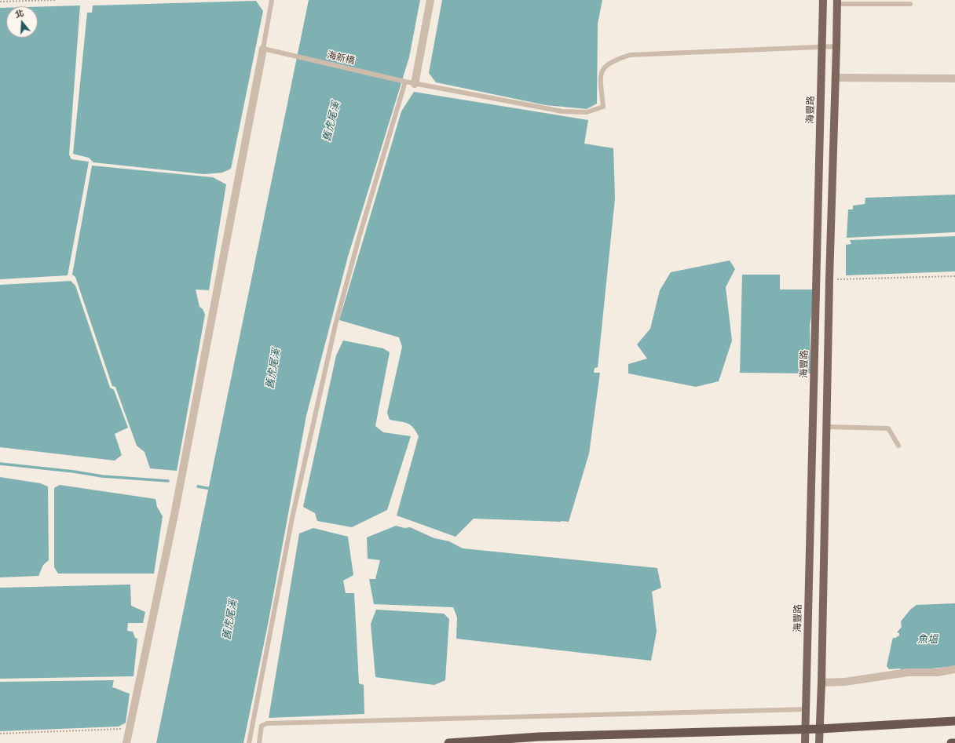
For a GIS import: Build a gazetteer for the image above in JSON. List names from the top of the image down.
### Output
{
  "streets": {
    "main road": ["海豐路"],
    "lane": ["海新橋"]
  },
  "crossings": [
    ["海新橋", "海豐路"]
  ],
  "water": ["舊虎尾溪", "魚塭"],
  "north": "top"
}
